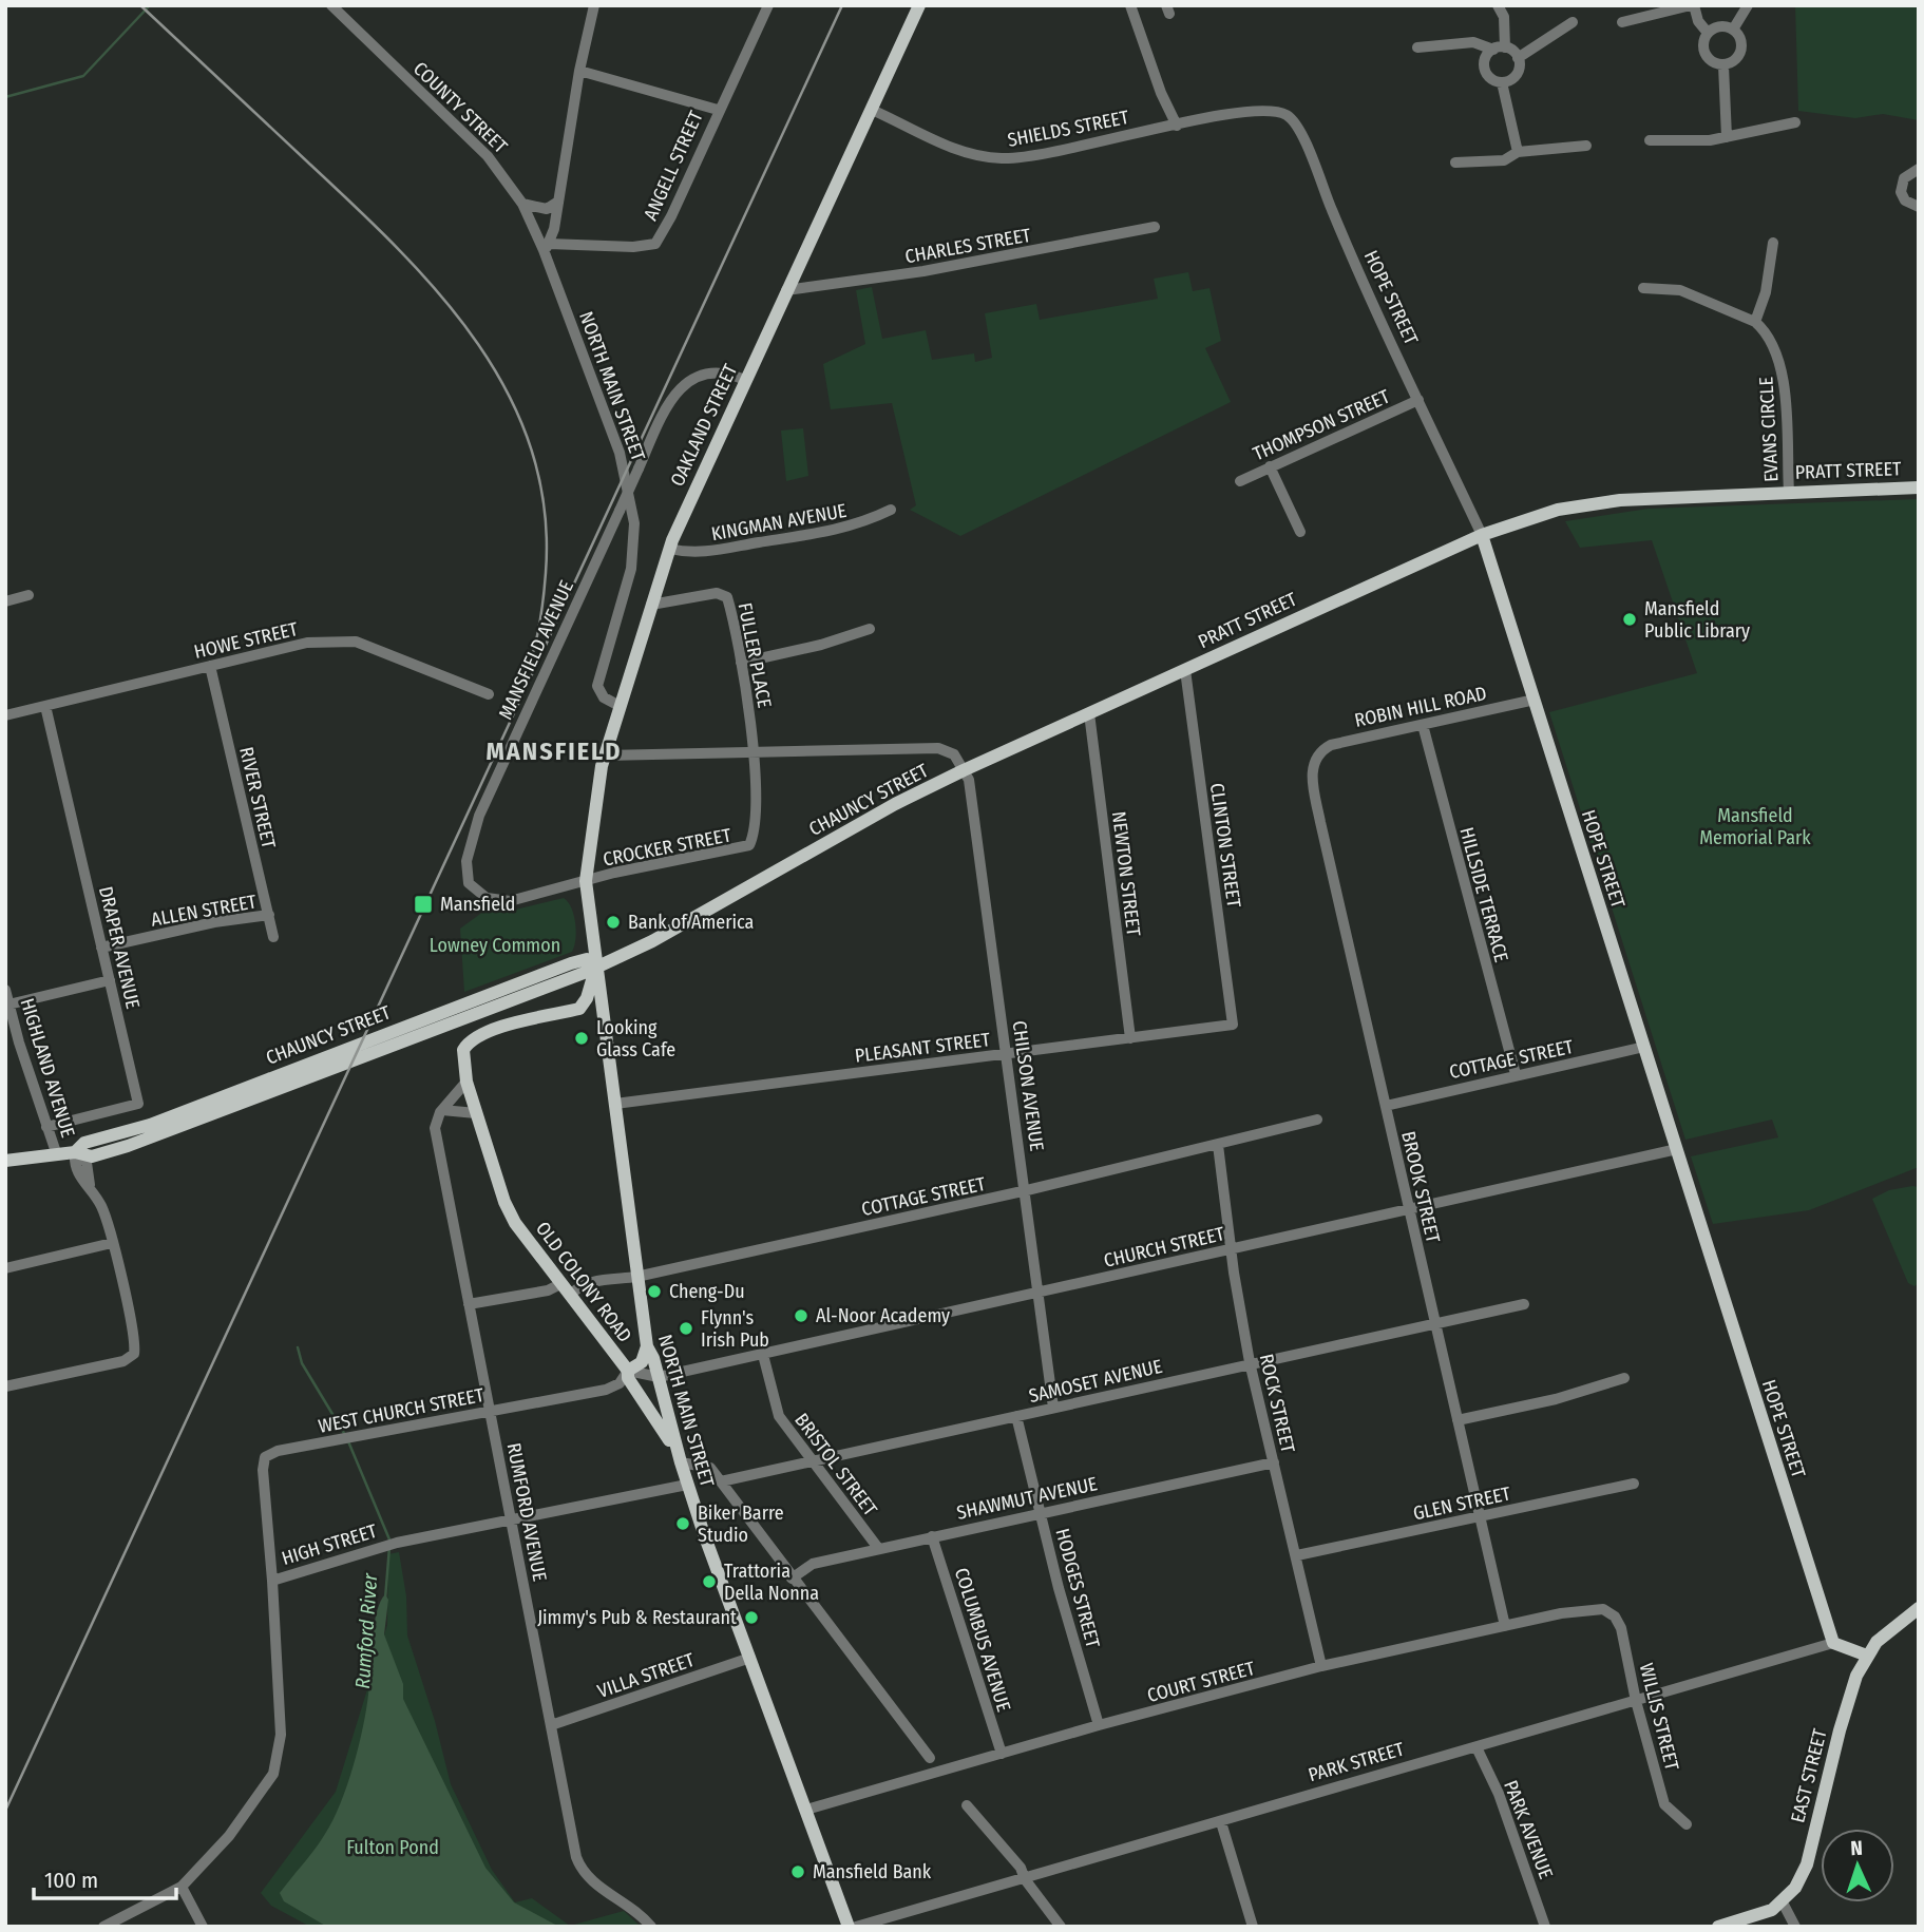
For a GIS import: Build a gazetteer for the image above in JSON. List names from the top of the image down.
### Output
{
  "streets": {
    "main road": [
      "HOPE STREET",
      "NORTH MAIN STREET",
      "OAKLAND STREET",
      "PRATT STREET",
      "CHAUNCY STREET",
      "OLD COLONY ROAD",
      "EAST STREET"
    ],
    "street": [
      "COUNTY STREET",
      "SHIELDS STREET",
      "ANGELL STREET",
      "CHARLES STREET",
      "THOMPSON STREET",
      "EVANS CIRCLE",
      "KINGMAN AVENUE",
      "HOWE STREET",
      "MANSFIELD AVENUE",
      "FULLER PLACE",
      "ROBIN HILL ROAD",
      "RIVER STREET",
      "CLINTON STREET",
      "CROCKER STREET",
      "NEWTON STREET",
      "HILLSIDE TERRACE",
      "ALLEN STREET",
      "DRAPER AVENUE",
      "PLEASANT STREET",
      "COTTAGE STREET",
      "HIGHLAND AVENUE",
      "CHILSON AVENUE",
      "BROOK STREET",
      "CHURCH STREET",
      "SAMOSET AVENUE",
      "ROCK STREET",
      "WEST CHURCH STREET",
      "BRISTOL STREET",
      "SHAWMUT AVENUE",
      "GLEN STREET",
      "RUMFORD AVENUE",
      "HIGH STREET",
      "HODGES STREET",
      "COLUMBUS AVENUE",
      "VILLA STREET",
      "COURT STREET",
      "WILLIS STREET",
      "PARK STREET",
      "PARK AVENUE"
    ]
  },
  "crossings": [
    ["COUNTY STREET", "ANGELL STREET"],
    ["COUNTY STREET", "NORTH MAIN STREET"],
    ["SHIELDS STREET", "HOPE STREET"],
    ["SHIELDS STREET", "OAKLAND STREET"],
    ["ANGELL STREET", "NORTH MAIN STREET"],
    ["CHARLES STREET", "OAKLAND STREET"],
    ["HOPE STREET", "THOMPSON STREET"],
    ["HOPE STREET", "PRATT STREET"],
    ["HOPE STREET", "ROBIN HILL ROAD"],
    ["HOPE STREET", "COTTAGE STREET"],
    ["HOPE STREET", "CHURCH STREET"],
    ["HOPE STREET", "PARK STREET"],
    ["NORTH MAIN STREET", "OAKLAND STREET"],
    ["NORTH MAIN STREET", "MANSFIELD AVENUE"],
    ["NORTH MAIN STREET", "CHAUNCY STREET"],
    ["NORTH MAIN STREET", "CROCKER STREET"],
    ["NORTH MAIN STREET", "PLEASANT STREET"],
    ["NORTH MAIN STREET", "COTTAGE STREET"],
    ["NORTH MAIN STREET", "CHURCH STREET"],
    ["NORTH MAIN STREET", "OLD COLONY ROAD"],
    ["NORTH MAIN STREET", "HIGH STREET"],
    ["NORTH MAIN STREET", "VILLA STREET"],
    ["NORTH MAIN STREET", "COURT STREET"],
    ["OAKLAND STREET", "KINGMAN AVENUE"],
    ["OAKLAND STREET", "MANSFIELD AVENUE"],
    ["OAKLAND STREET", "FULLER PLACE"],
    ["OAKLAND STREET", "CROCKER STREET"],
    ["EVANS CIRCLE", "PRATT STREET"],
    ["PRATT STREET", "CHAUNCY STREET"],
    ["PRATT STREET", "CLINTON STREET"],
    ["PRATT STREET", "NEWTON STREET"],
    ["PRATT STREET", "CHILSON AVENUE"],
    ["HOWE STREET", "RIVER STREET"],
    ["HOWE STREET", "DRAPER AVENUE"],
    ["MANSFIELD AVENUE", "CROCKER STREET"],
    ["FULLER PLACE", "CROCKER STREET"],
    ["ROBIN HILL ROAD", "HILLSIDE TERRACE"],
    ["ROBIN HILL ROAD", "BROOK STREET"],
    ["RIVER STREET", "ALLEN STREET"],
    ["CHAUNCY STREET", "HIGHLAND AVENUE"],
    ["CHAUNCY STREET", "CHILSON AVENUE"],
    ["CLINTON STREET", "PLEASANT STREET"],
    ["NEWTON STREET", "PLEASANT STREET"],
    ["HILLSIDE TERRACE", "COTTAGE STREET"],
    ["ALLEN STREET", "DRAPER AVENUE"],
    ["DRAPER AVENUE", "HIGHLAND AVENUE"],
    ["PLEASANT STREET", "CHILSON AVENUE"],
    ["COTTAGE STREET", "CHILSON AVENUE"],
    ["COTTAGE STREET", "BROOK STREET"],
    ["COTTAGE STREET", "OLD COLONY ROAD"],
    ["COTTAGE STREET", "ROCK STREET"],
    ["CHILSON AVENUE", "CHURCH STREET"],
    ["CHILSON AVENUE", "SAMOSET AVENUE"],
    ["BROOK STREET", "CHURCH STREET"],
    ["BROOK STREET", "SAMOSET AVENUE"],
    ["BROOK STREET", "GLEN STREET"],
    ["BROOK STREET", "COURT STREET"],
    ["CHURCH STREET", "ROCK STREET"],
    ["CHURCH STREET", "BRISTOL STREET"],
    ["OLD COLONY ROAD", "WEST CHURCH STREET"],
    ["SAMOSET AVENUE", "ROCK STREET"],
    ["SAMOSET AVENUE", "BRISTOL STREET"],
    ["SAMOSET AVENUE", "HODGES STREET"],
    ["ROCK STREET", "SHAWMUT AVENUE"],
    ["ROCK STREET", "GLEN STREET"],
    ["ROCK STREET", "COURT STREET"],
    ["WEST CHURCH STREET", "RUMFORD AVENUE"],
    ["WEST CHURCH STREET", "HIGH STREET"],
    ["BRISTOL STREET", "SHAWMUT AVENUE"],
    ["SHAWMUT AVENUE", "HODGES STREET"],
    ["SHAWMUT AVENUE", "COLUMBUS AVENUE"],
    ["RUMFORD AVENUE", "HIGH STREET"],
    ["RUMFORD AVENUE", "VILLA STREET"],
    ["HODGES STREET", "COURT STREET"],
    ["COLUMBUS AVENUE", "COURT STREET"],
    ["COURT STREET", "WILLIS STREET"],
    ["WILLIS STREET", "PARK STREET"],
    ["PARK STREET", "PARK AVENUE"]
  ],
  "districts": ["MANSFIELD"],
  "water": ["Rumford River"],
  "parks": ["Mansfield Memorial Park", "Lowney Common", "Fulton Pond"],
  "places": {
    "other": [
      "Mansfield Public Library",
      "Bank of America",
      "Looking Glass Cafe",
      "Cheng-Du",
      "Al-Noor Academy",
      "Flynn's Irish Pub",
      "Biker Barre Studio",
      "Trattoria Della Nonna",
      "Jimmy's Pub & Restaurant",
      "Mansfield Bank"
    ],
    "transit": ["Mansfield"]
  },
  "scale_bar": "100 m",
  "north": "top"
}
